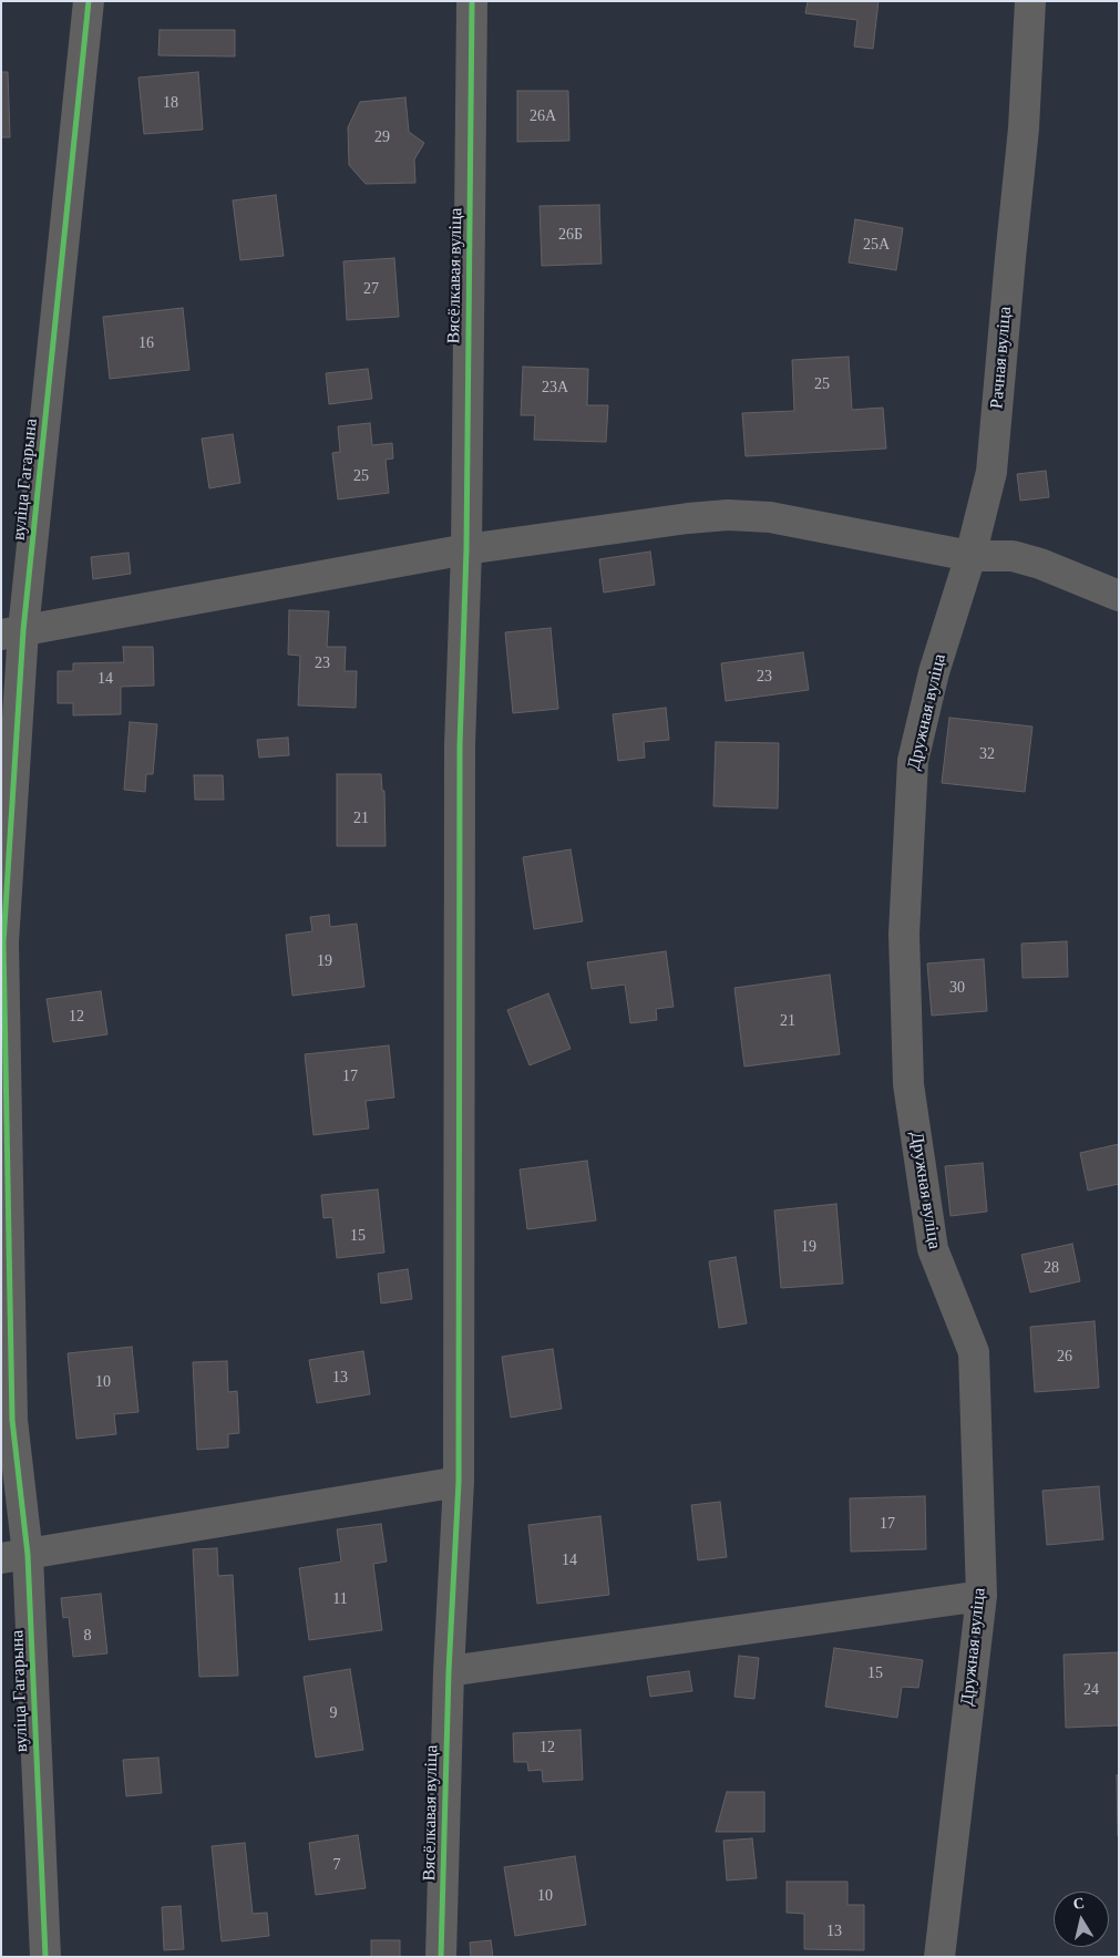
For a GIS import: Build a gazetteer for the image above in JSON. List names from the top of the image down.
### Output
{
  "streets": {
    "street": [
      "Вясёлкавая вуліца",
      "Рачная вуліца",
      "вуліца Гагарына",
      "Дружная вуліца"
    ]
  },
  "crossings": [
    ["Рачная вуліца", "Дружная вуліца"]
  ],
  "house_numbers": [
    "18",
    "26А",
    "29",
    "26Б",
    "25А",
    "27",
    "16",
    "25",
    "23А",
    "25",
    "23",
    "23",
    "14",
    "32",
    "21",
    "19",
    "30",
    "12",
    "21",
    "17",
    "15",
    "19",
    "28",
    "26",
    "13",
    "10",
    "17",
    "14",
    "11",
    "8",
    "15",
    "24",
    "9",
    "12",
    "7",
    "10",
    "13"
  ],
  "north": "top"
}
